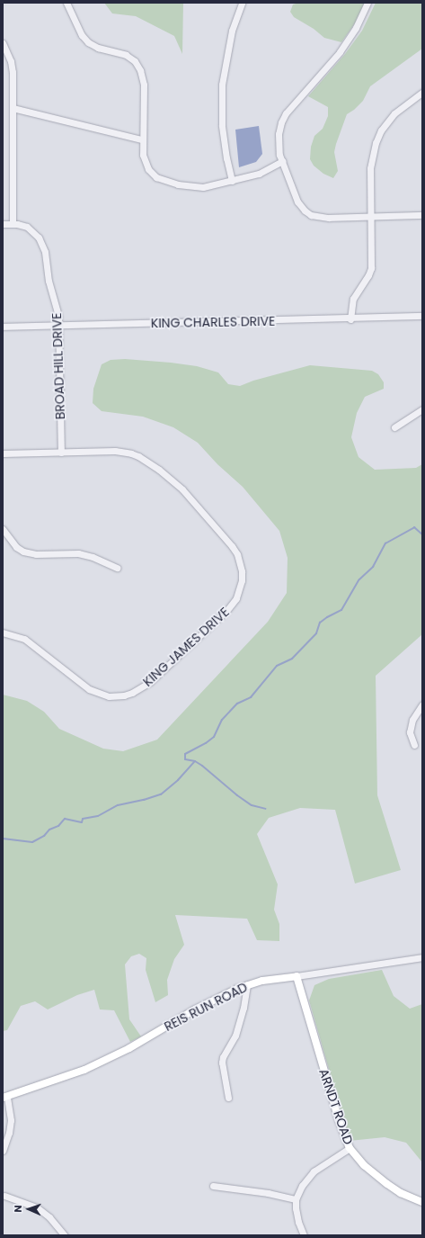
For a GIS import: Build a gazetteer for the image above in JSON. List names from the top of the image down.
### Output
{
  "streets": {
    "main road": ["REIS RUN ROAD", "ARNDT ROAD"],
    "street": ["KING CHARLES DRIVE", "BROAD HILL DRIVE", "KING JAMES DRIVE"]
  },
  "crossings": [
    ["KING CHARLES DRIVE", "BROAD HILL DRIVE"],
    ["BROAD HILL DRIVE", "KING JAMES DRIVE"],
    ["REIS RUN ROAD", "ARNDT ROAD"]
  ],
  "north": "left"
}
